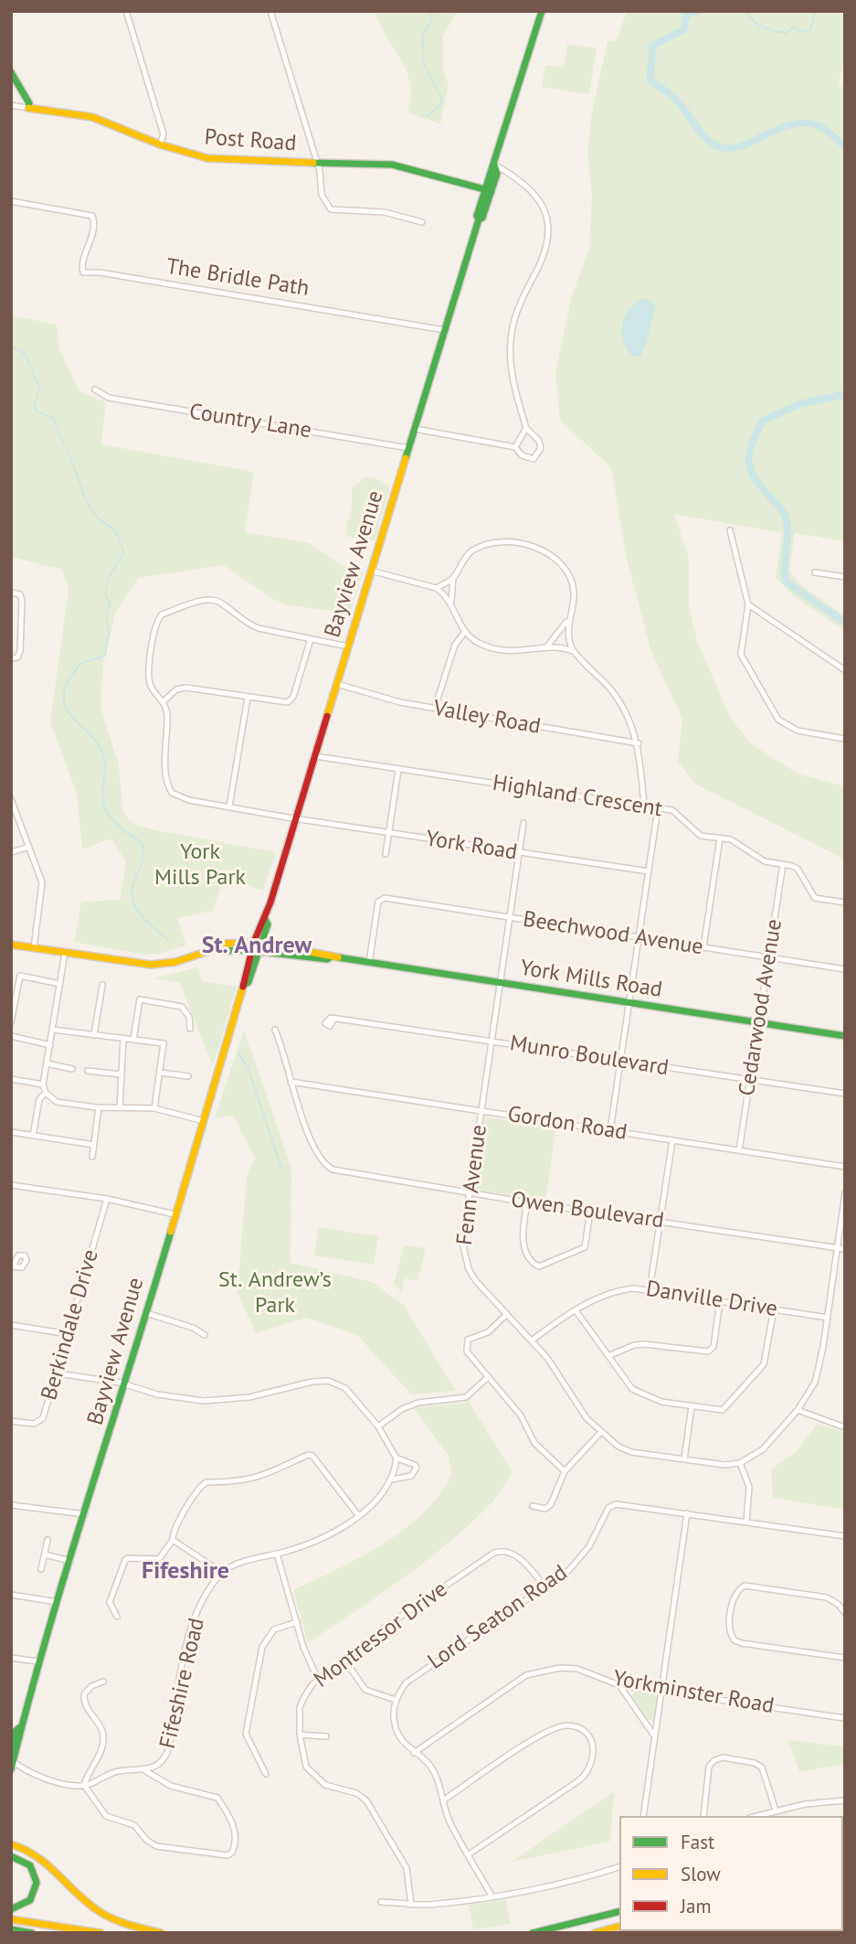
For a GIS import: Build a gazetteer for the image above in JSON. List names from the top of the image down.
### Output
{
  "streets": {
    "main road": ["Post Road", "Bayview Avenue", "York Mills Road"],
    "street": [
      "The Bridle Path",
      "Country Lane",
      "Valley Road",
      "Highland Crescent",
      "York Road",
      "Beechwood Avenue",
      "Cedarwood Avenue",
      "Munro Boulevard",
      "Gordon Road",
      "Fenn Avenue",
      "Owen Boulevard",
      "Danville Drive",
      "Berkindale Drive",
      "Lord Seaton Road",
      "Montressor Drive",
      "Fifeshire Road",
      "Yorkminster Road"
    ]
  },
  "crossings": [
    ["Post Road", "Bayview Avenue"],
    ["The Bridle Path", "Bayview Avenue"],
    ["Country Lane", "Bayview Avenue"],
    ["Bayview Avenue", "Valley Road"],
    ["Bayview Avenue", "Highland Crescent"],
    ["Bayview Avenue", "York Road"],
    ["Bayview Avenue", "York Mills Road"],
    ["Highland Crescent", "Cedarwood Avenue"],
    ["York Road", "Fenn Avenue"],
    ["Beechwood Avenue", "York Mills Road"],
    ["Beechwood Avenue", "Cedarwood Avenue"],
    ["Beechwood Avenue", "Fenn Avenue"],
    ["York Mills Road", "Cedarwood Avenue"],
    ["York Mills Road", "Fenn Avenue"],
    ["Cedarwood Avenue", "Munro Boulevard"],
    ["Cedarwood Avenue", "Gordon Road"],
    ["Munro Boulevard", "Fenn Avenue"],
    ["Gordon Road", "Fenn Avenue"],
    ["Gordon Road", "Owen Boulevard"],
    ["Fenn Avenue", "Owen Boulevard"],
    ["Fenn Avenue", "Danville Drive"],
    ["Lord Seaton Road", "Montressor Drive"]
  ],
  "districts": ["St. Andrew", "Fifeshire"],
  "parks": ["York Mills Park", "St. Andrew’s Park"],
  "legend": ["Fast", "Slow", "Jam"]
}
